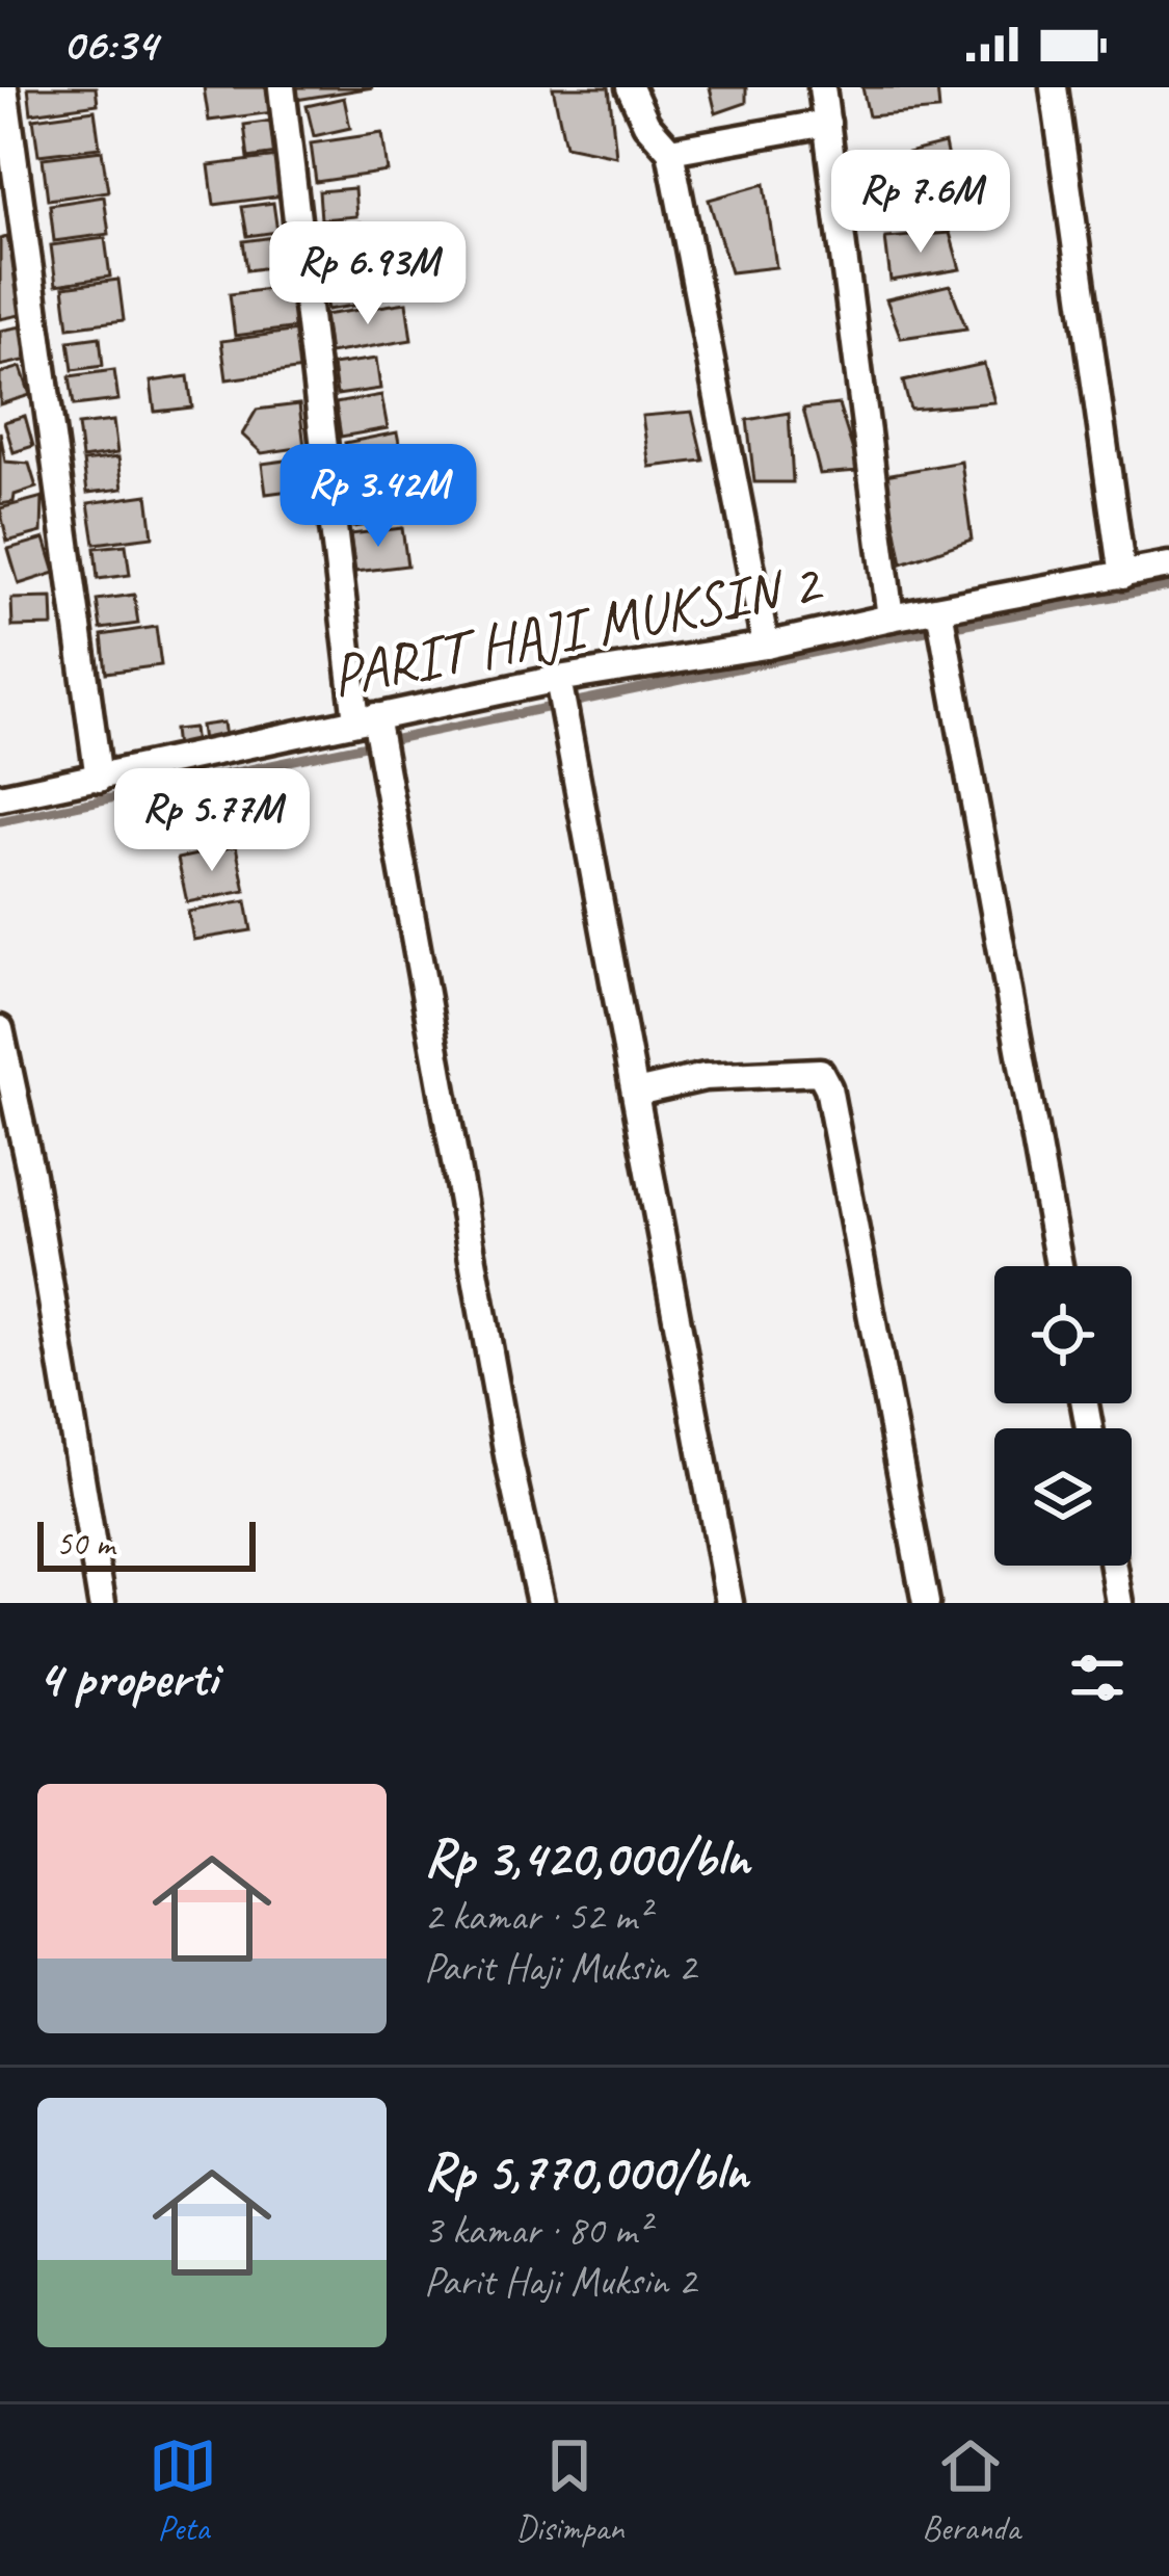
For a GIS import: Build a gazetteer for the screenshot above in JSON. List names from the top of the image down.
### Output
{
  "streets": {
    "street": ["PARIT HAJI MUKSIN 2"]
  },
  "scale_bar": "50 m",
  "page": {
    "status": "06:34",
    "price": [
      "Rp 7.6M",
      "Rp 6.93M",
      "Rp 3.42M",
      "Rp 5.77M"
    ],
    "scale": "50 m",
    "heading": "4 properti",
    "list": [
      {
        "name": "Rp 3,420,000/bln",
        "note": "2 kamar · 52 m² · Parit Haji Muksin 2"
      },
      {
        "name": "Rp 5,770,000/bln",
        "note": "3 kamar · 80 m² · Parit Haji Muksin 2"
      }
    ],
    "tabs": ["Peta", "Disimpan", "Beranda"]
  }
}
